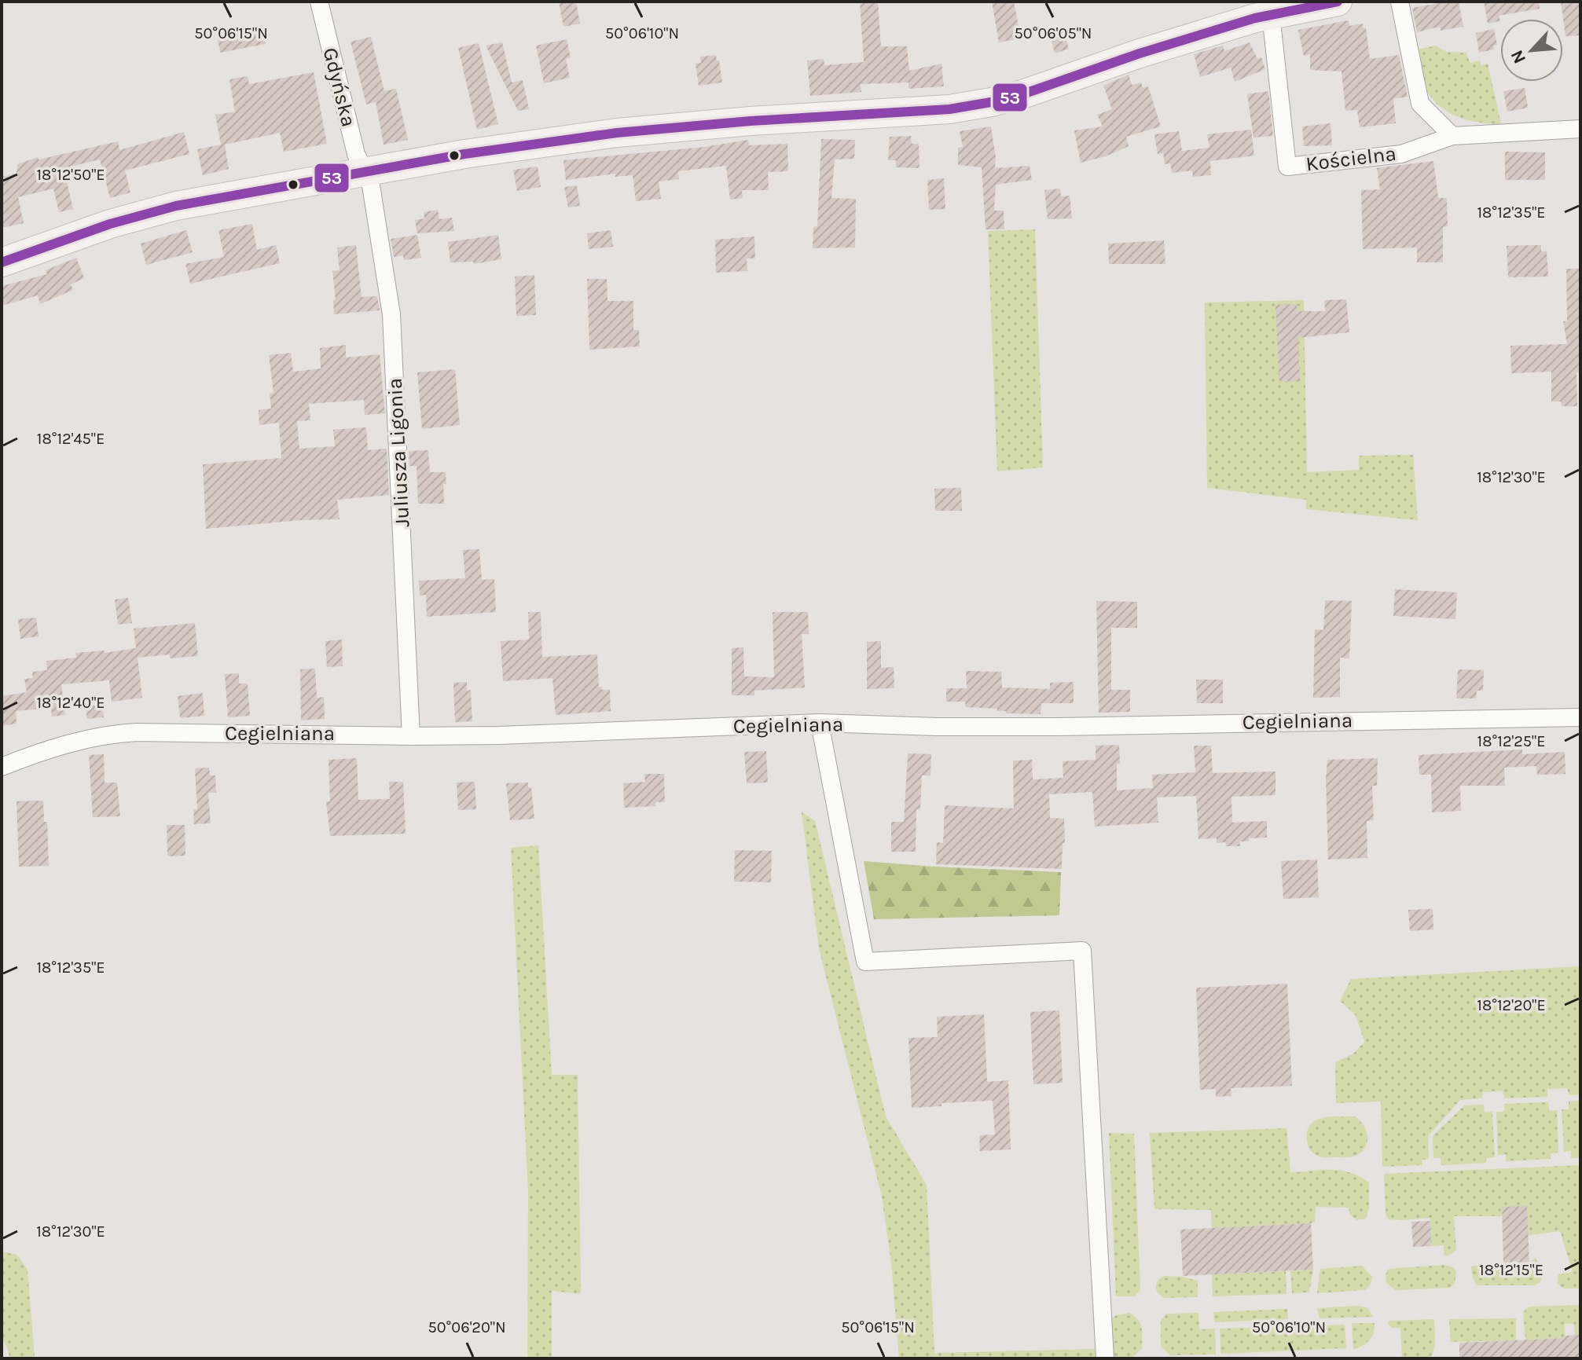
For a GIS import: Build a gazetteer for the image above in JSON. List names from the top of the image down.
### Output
{
  "streets": {
    "street": [
      "Gdyńska",
      "Kościelna",
      "Juliusza Ligonia",
      "Cegielniana"
    ]
  },
  "crossings": [
    ["Gdyńska", "Juliusza Ligonia"],
    ["Juliusza Ligonia", "Cegielniana"]
  ],
  "lines": ["transit line 53"],
  "north": "bottom left",
  "coordinates": [
    "50°06'15\"N",
    "50°06'10\"N",
    "50°06'05\"N",
    "18°12'50\"E",
    "18°12'35\"E",
    "18°12'45\"E",
    "18°12'30\"E",
    "18°12'40\"E",
    "18°12'25\"E",
    "18°12'20\"E",
    "18°12'15\"E",
    "50°06'20\"N"
  ]
}
